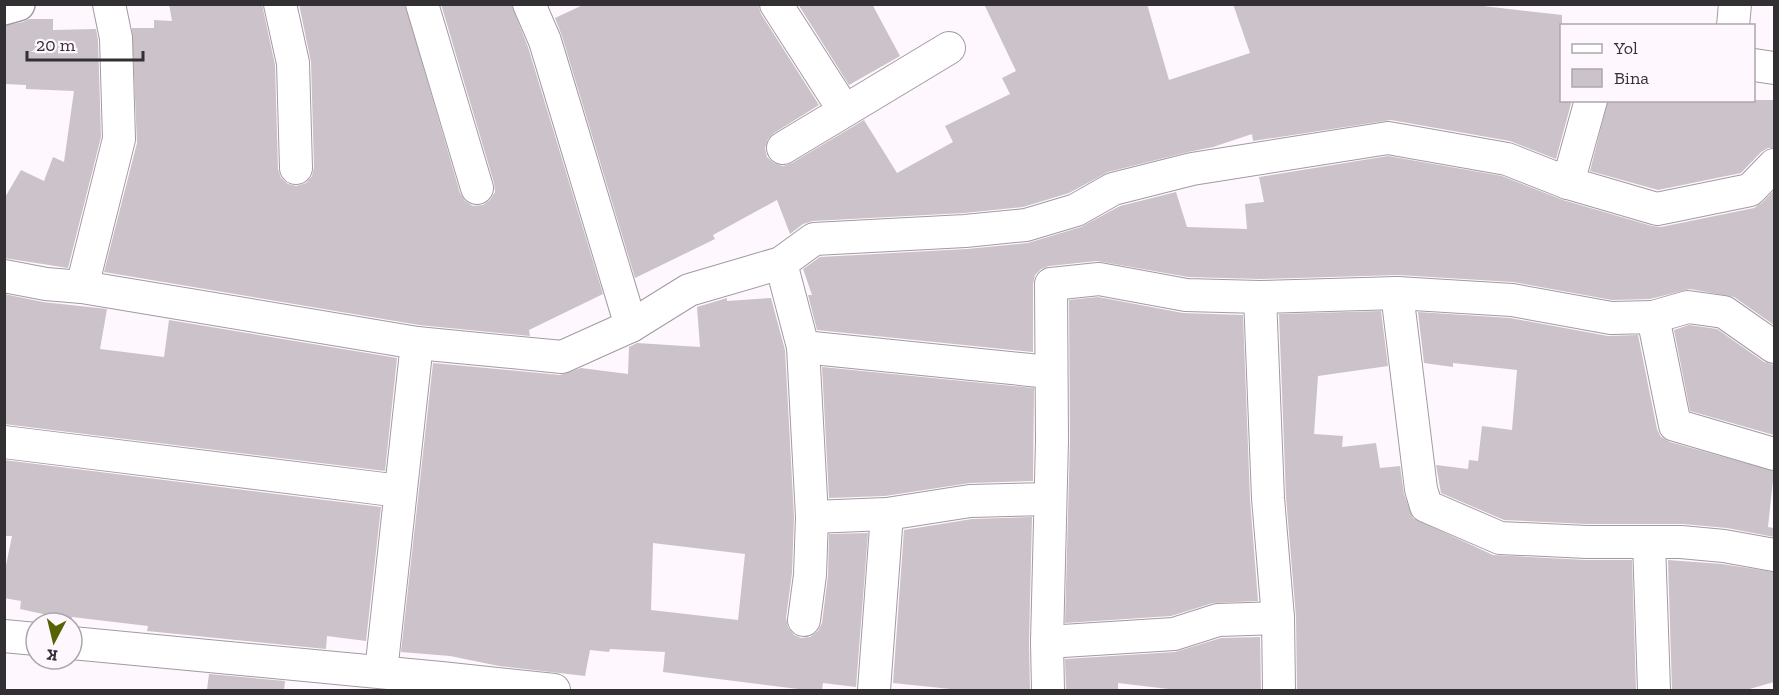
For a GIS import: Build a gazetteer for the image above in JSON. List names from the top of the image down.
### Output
{
  "legend": ["Yol", "Bina"],
  "scale_bar": "20 m",
  "north": "bottom"
}
